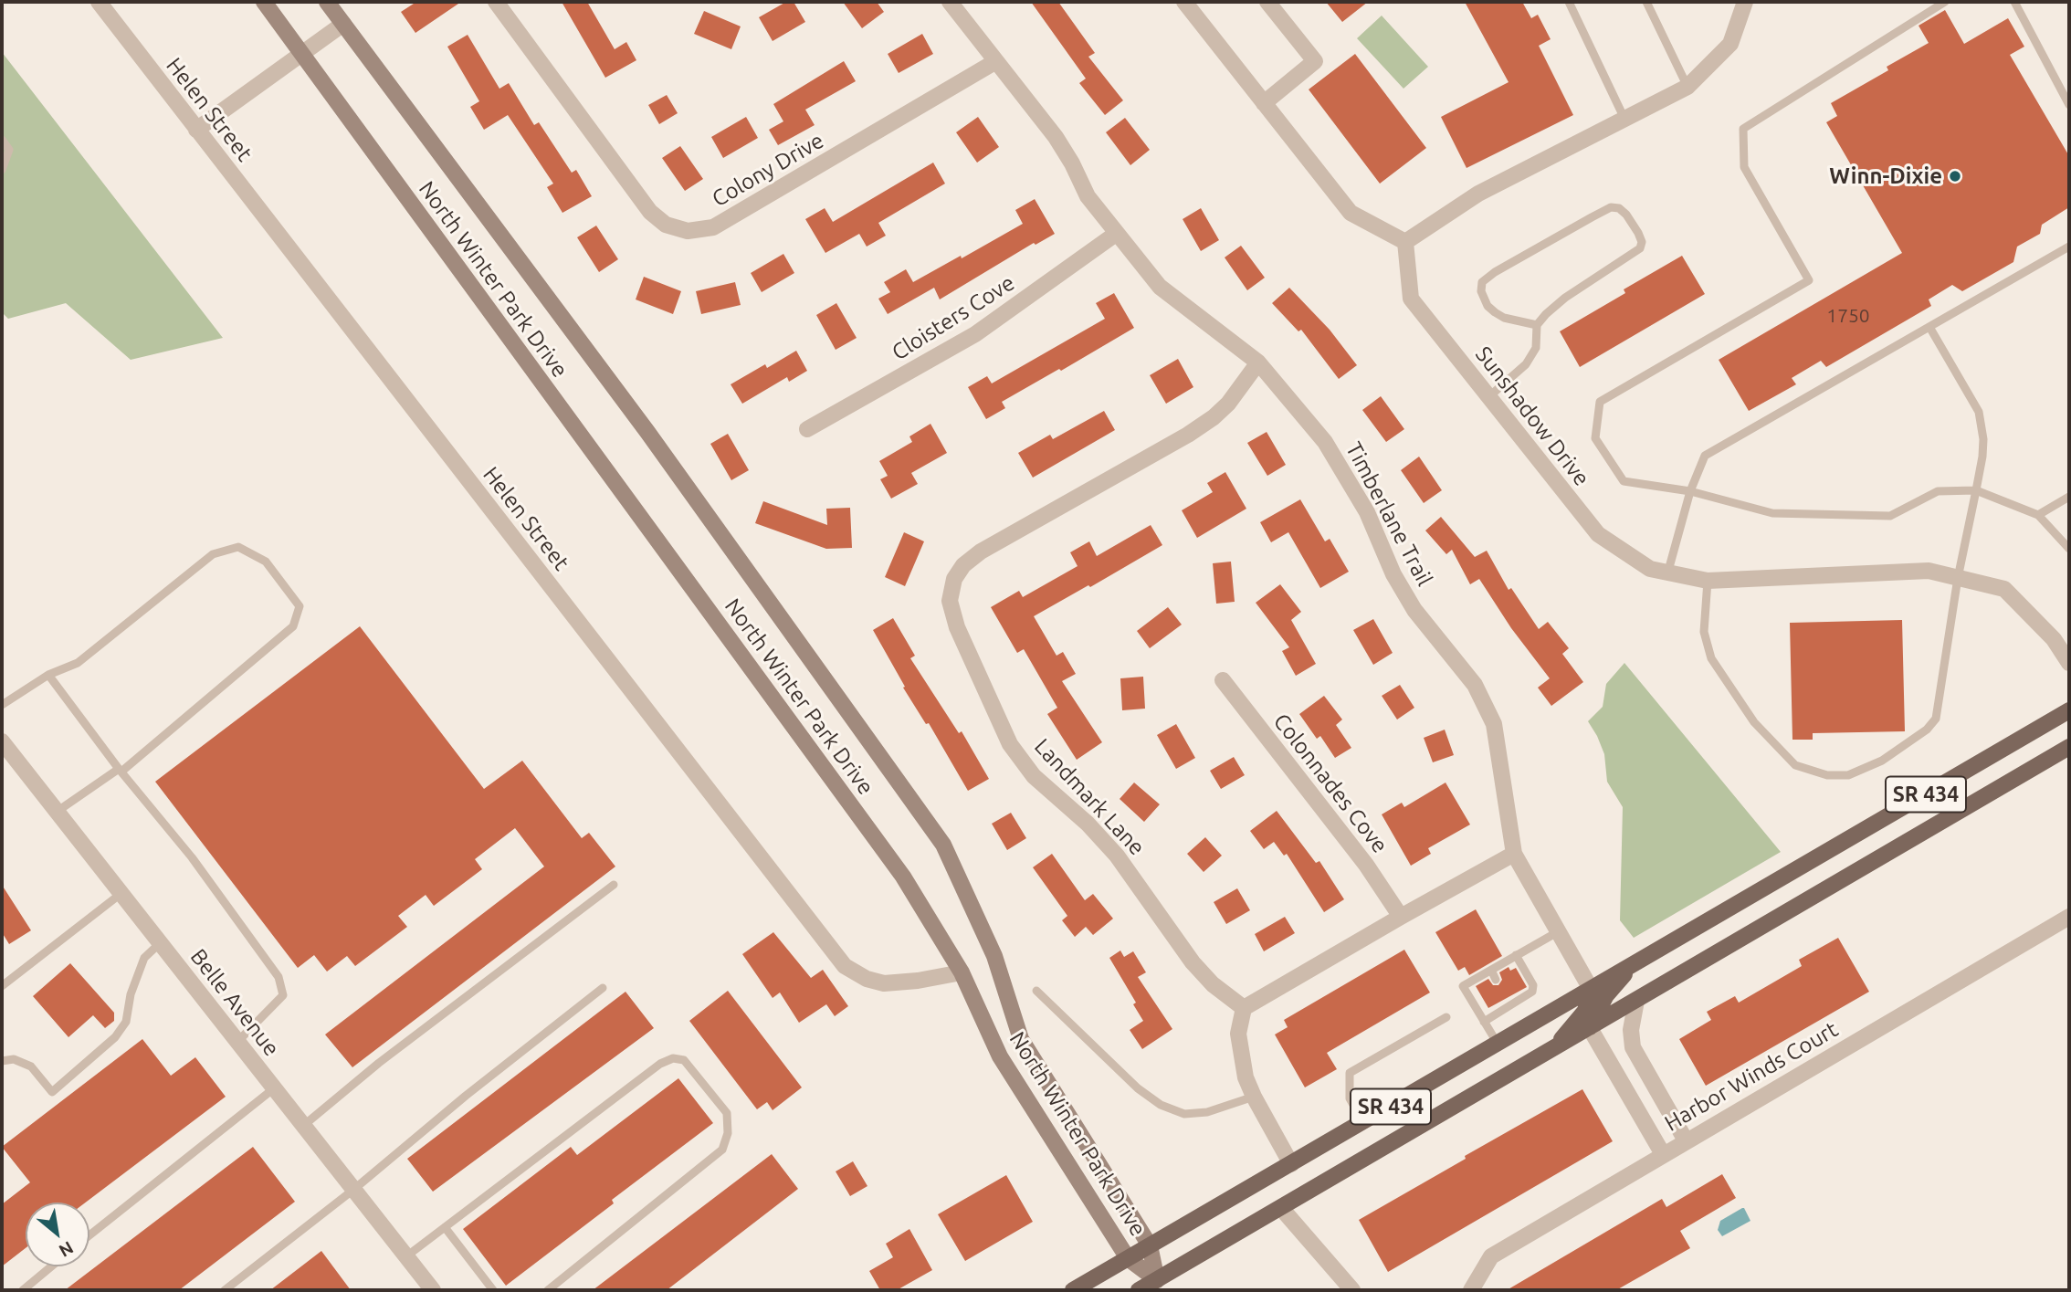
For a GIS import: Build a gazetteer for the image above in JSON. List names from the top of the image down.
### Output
{
  "streets": {
    "main road": ["SR 434"],
    "street": [
      "Helen Street",
      "Colony Drive",
      "North Winter Park Drive",
      "Cloisters Cove",
      "Sunshadow Drive",
      "Timberlane Trail",
      "Colonnades Cove",
      "Landmark Lane",
      "Belle Avenue",
      "Harbor Winds Court"
    ]
  },
  "crossings": [
    ["Helen Street", "North Winter Park Drive"],
    ["Colony Drive", "Timberlane Trail"],
    ["North Winter Park Drive", "SR 434"],
    ["Cloisters Cove", "Timberlane Trail"],
    ["Timberlane Trail", "SR 434"],
    ["Timberlane Trail", "Landmark Lane"]
  ],
  "places": ["Winn-Dixie"],
  "house_numbers": ["1750"],
  "north": "bottom right"
}
